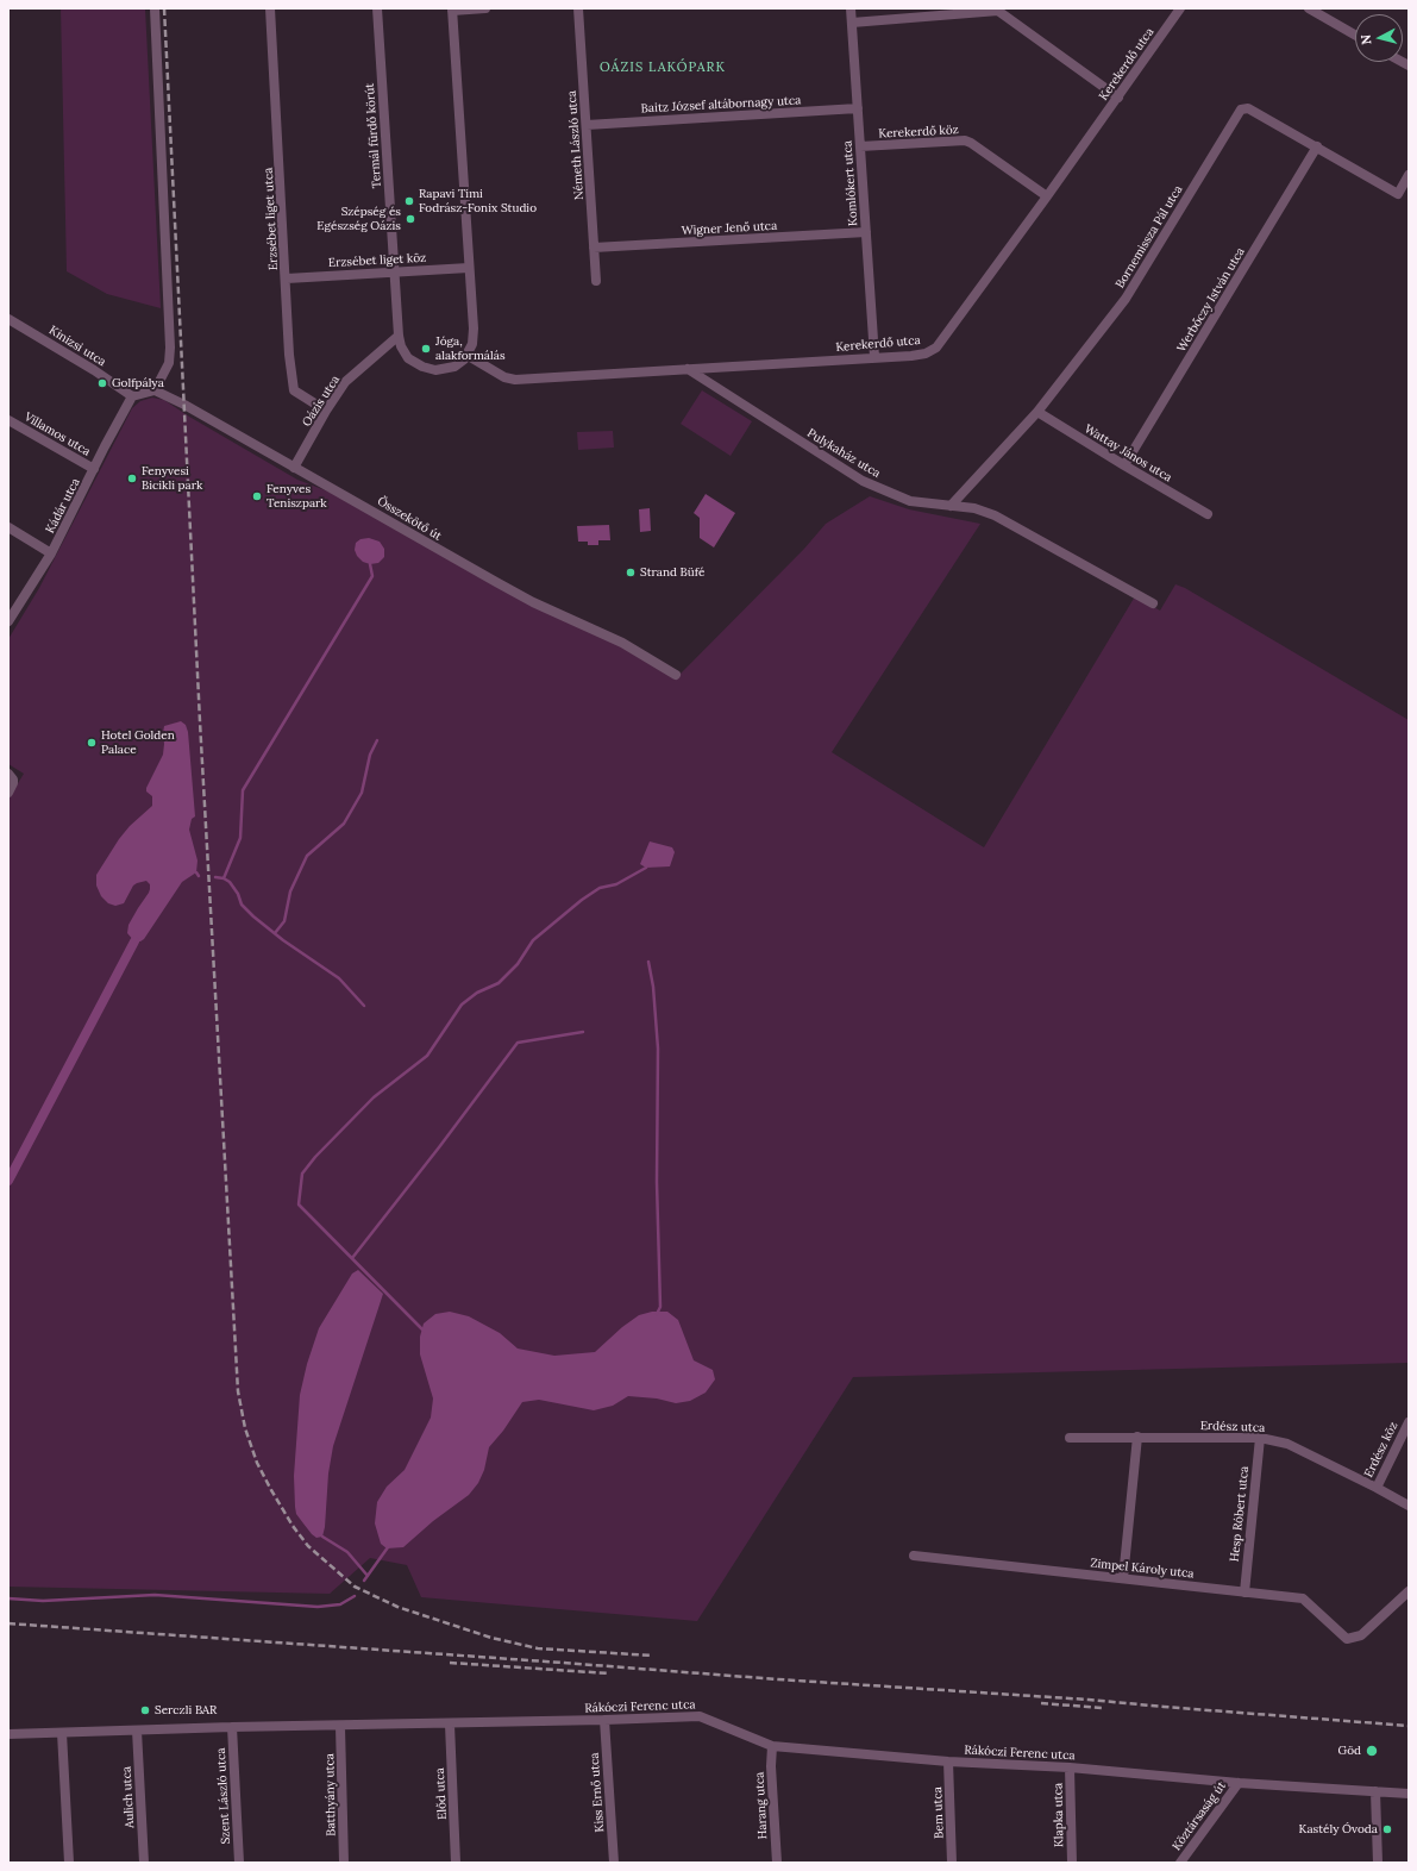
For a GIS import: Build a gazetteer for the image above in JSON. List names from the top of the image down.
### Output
{
  "streets": {
    "street": [
      "Kerekerdő utca",
      "Baitz József altábornagy utca",
      "Kerekerdő köz",
      "Termál fürdő körút",
      "Németh László utca",
      "Komlókert utca",
      "Erzsébet liget utca",
      "Wigner Jenő utca",
      "Bornemissza Pál utca",
      "Erzsébet liget köz",
      "Werbőczy István utca",
      "Kinizsi utca",
      "Oázis utca",
      "Villamos utca",
      "Pulykaház utca",
      "Wattay János utca",
      "Kádár utca",
      "Összekötő út",
      "Erdész utca",
      "Erdész köz",
      "Hesp Róbert utca",
      "Zimpel Károly utca",
      "Rákóczi Ferenc utca",
      "Kiss Ernő utca",
      "Előd utca",
      "Batthyány utca",
      "Szent László utca",
      "Aulich utca",
      "Harang utca",
      "Bem utca",
      "Klapka utca",
      "Köztársaság út"
    ]
  },
  "crossings": [
    ["Kerekerdő utca", "Kerekerdő köz"],
    ["Kerekerdő utca", "Termál fürdő körút"],
    ["Kerekerdő utca", "Komlókert utca"],
    ["Kerekerdő utca", "Pulykaház utca"],
    ["Baitz József altábornagy utca", "Németh László utca"],
    ["Baitz József altábornagy utca", "Komlókert utca"],
    ["Kerekerdő köz", "Komlókert utca"],
    ["Termál fürdő körút", "Erzsébet liget köz"],
    ["Termál fürdő körút", "Oázis utca"],
    ["Németh László utca", "Wigner Jenő utca"],
    ["Komlókert utca", "Wigner Jenő utca"],
    ["Erzsébet liget utca", "Erzsébet liget köz"],
    ["Erzsébet liget utca", "Oázis utca"],
    ["Bornemissza Pál utca", "Werbőczy István utca"],
    ["Bornemissza Pál utca", "Pulykaház utca"],
    ["Bornemissza Pál utca", "Wattay János utca"],
    ["Werbőczy István utca", "Wattay János utca"],
    ["Kinizsi utca", "Kádár utca"],
    ["Oázis utca", "Összekötő út"],
    ["Villamos utca", "Kádár utca"],
    ["Erdész utca", "Erdész köz"],
    ["Erdész utca", "Hesp Róbert utca"],
    ["Hesp Róbert utca", "Zimpel Károly utca"],
    ["Rákóczi Ferenc utca", "Kiss Ernő utca"],
    ["Rákóczi Ferenc utca", "Előd utca"],
    ["Rákóczi Ferenc utca", "Batthyány utca"],
    ["Rákóczi Ferenc utca", "Szent László utca"],
    ["Rákóczi Ferenc utca", "Aulich utca"],
    ["Rákóczi Ferenc utca", "Harang utca"],
    ["Rákóczi Ferenc utca", "Bem utca"],
    ["Rákóczi Ferenc utca", "Klapka utca"],
    ["Rákóczi Ferenc utca", "Köztársaság út"]
  ],
  "districts": ["OÁZIS LAKÓPARK"],
  "places": [
    "Rapavi Timi Fodrász-Fonix Studio",
    "Szépség és Egészség Oázis",
    "Jóga, alakformálás",
    "Golfpálya",
    "Fenyvesi Bicikli park",
    "Fenyves Teniszpark",
    "Strand Büfé",
    "Hotel Golden Palace",
    "Serczli BAR",
    "Göd",
    "Kastély Óvoda"
  ],
  "north": "left"
}
